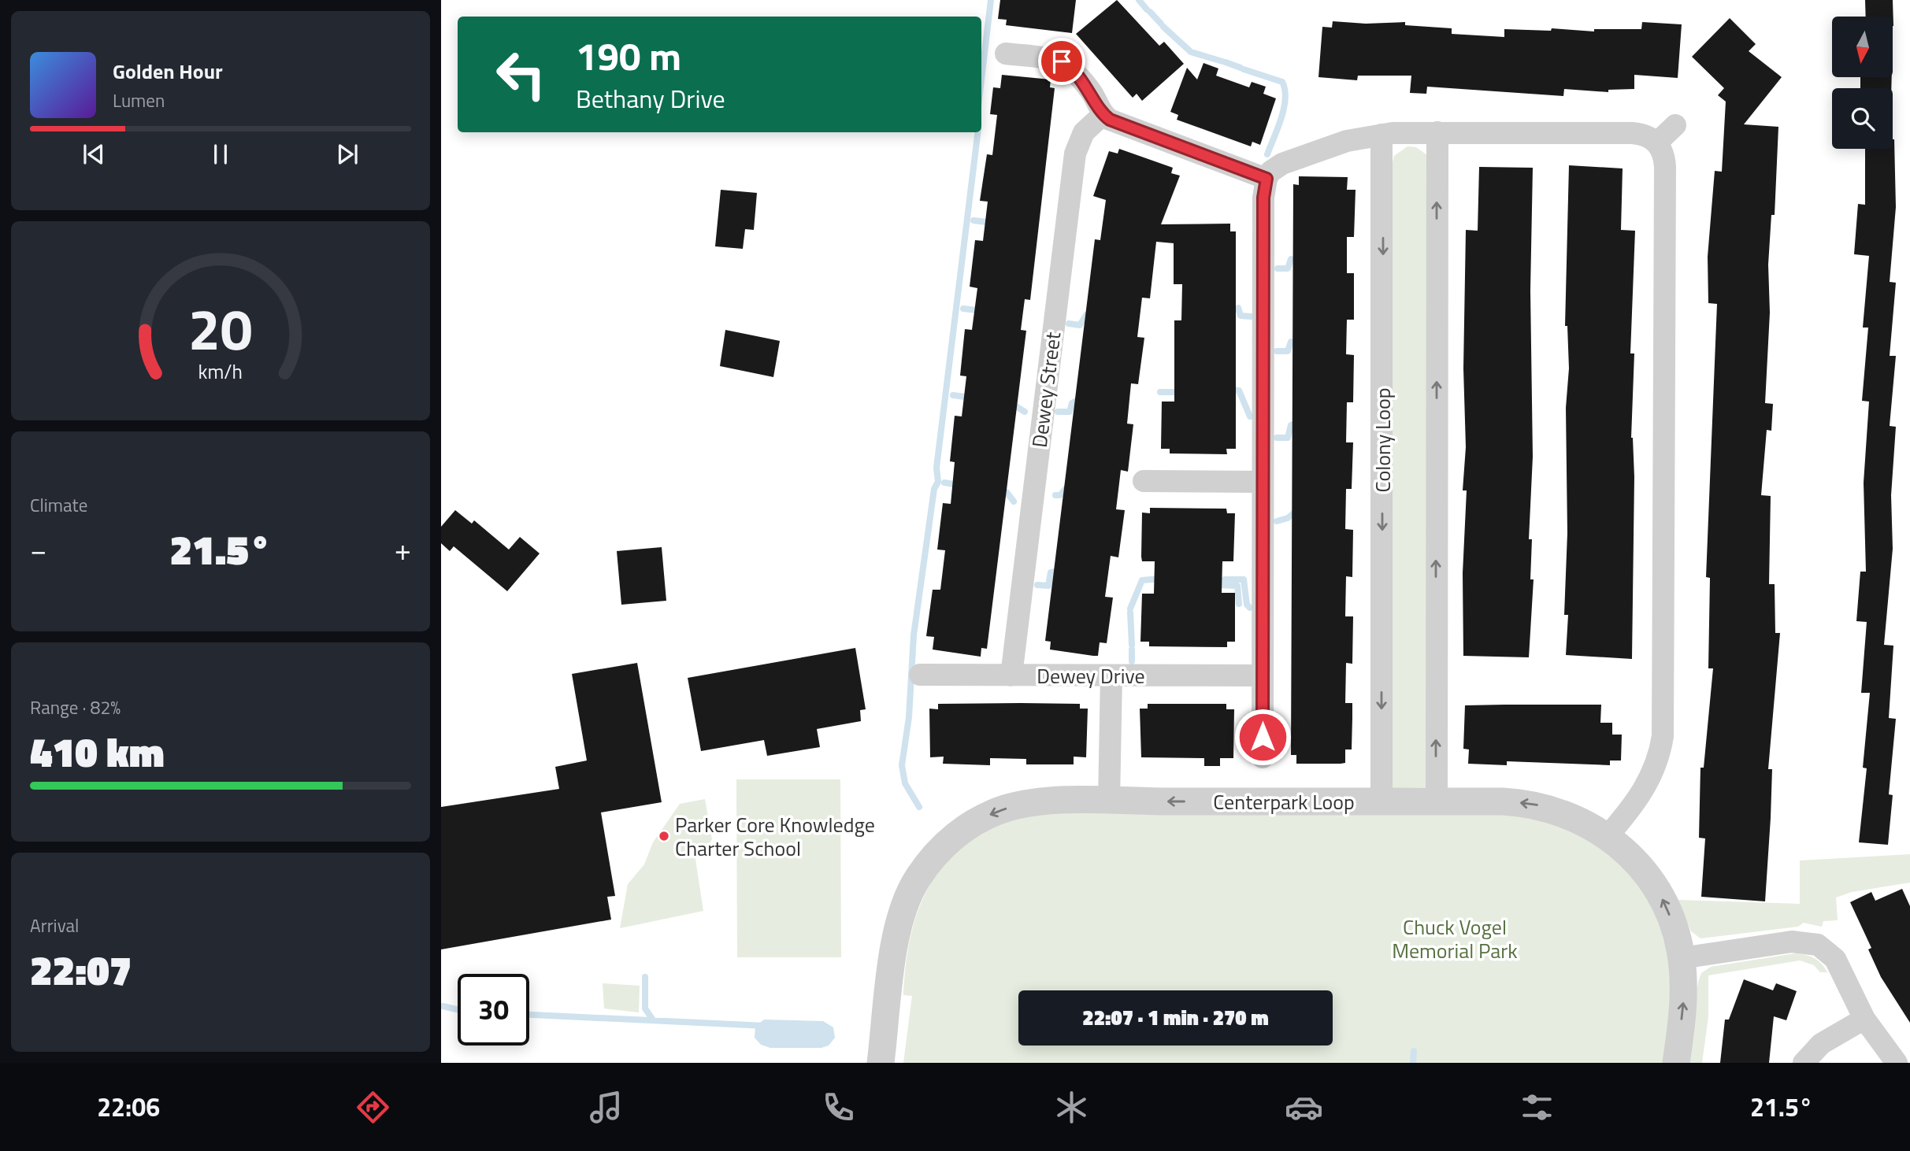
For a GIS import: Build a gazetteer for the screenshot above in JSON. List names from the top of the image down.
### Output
{
  "streets": {
    "street": [
      "Dewey Street",
      "Colony Loop",
      "Dewey Drive",
      "Centerpark Loop"
    ]
  },
  "crossings": [
    ["Dewey Street", "Dewey Drive"],
    ["Colony Loop", "Centerpark Loop"]
  ],
  "parks": ["Chuck Vogel Memorial Park"],
  "places": ["Parker Core Knowledge Charter School"],
  "north": "bottom",
  "page": {
    "turn": ["190 m", "Bethany Drive"],
    "song": ["Golden Hour", "Lumen"],
    "tile": [
      "Climate",
      ["Range · 82%", "410 km"],
      ["Arrival", "22:07"]
    ],
    "heat": ["−", "21.5°", "+"],
    "limit": "30",
    "trip": "22:07 · 1 min · 270 m",
    "tabs": ["22:06", "21.5°"],
    "gauge": ["20", "km/h"]
  }
}
